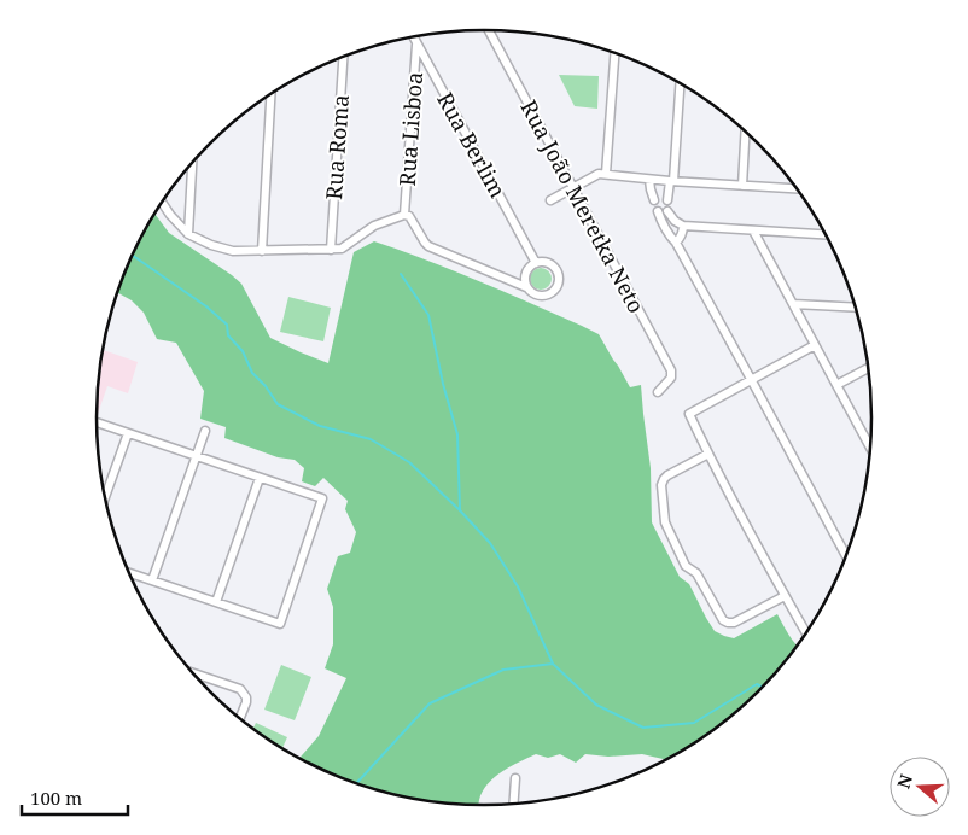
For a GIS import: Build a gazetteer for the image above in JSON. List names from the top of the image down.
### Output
{
  "streets": {
    "street": [
      "Rua Lisboa",
      "Rua Berlim",
      "Rua Roma",
      "Rua João Meretka Neto"
    ]
  },
  "crossings": [
    ["Rua Lisboa", "Rua Berlim"]
  ],
  "scale_bar": "100 m",
  "north": "left"
}
